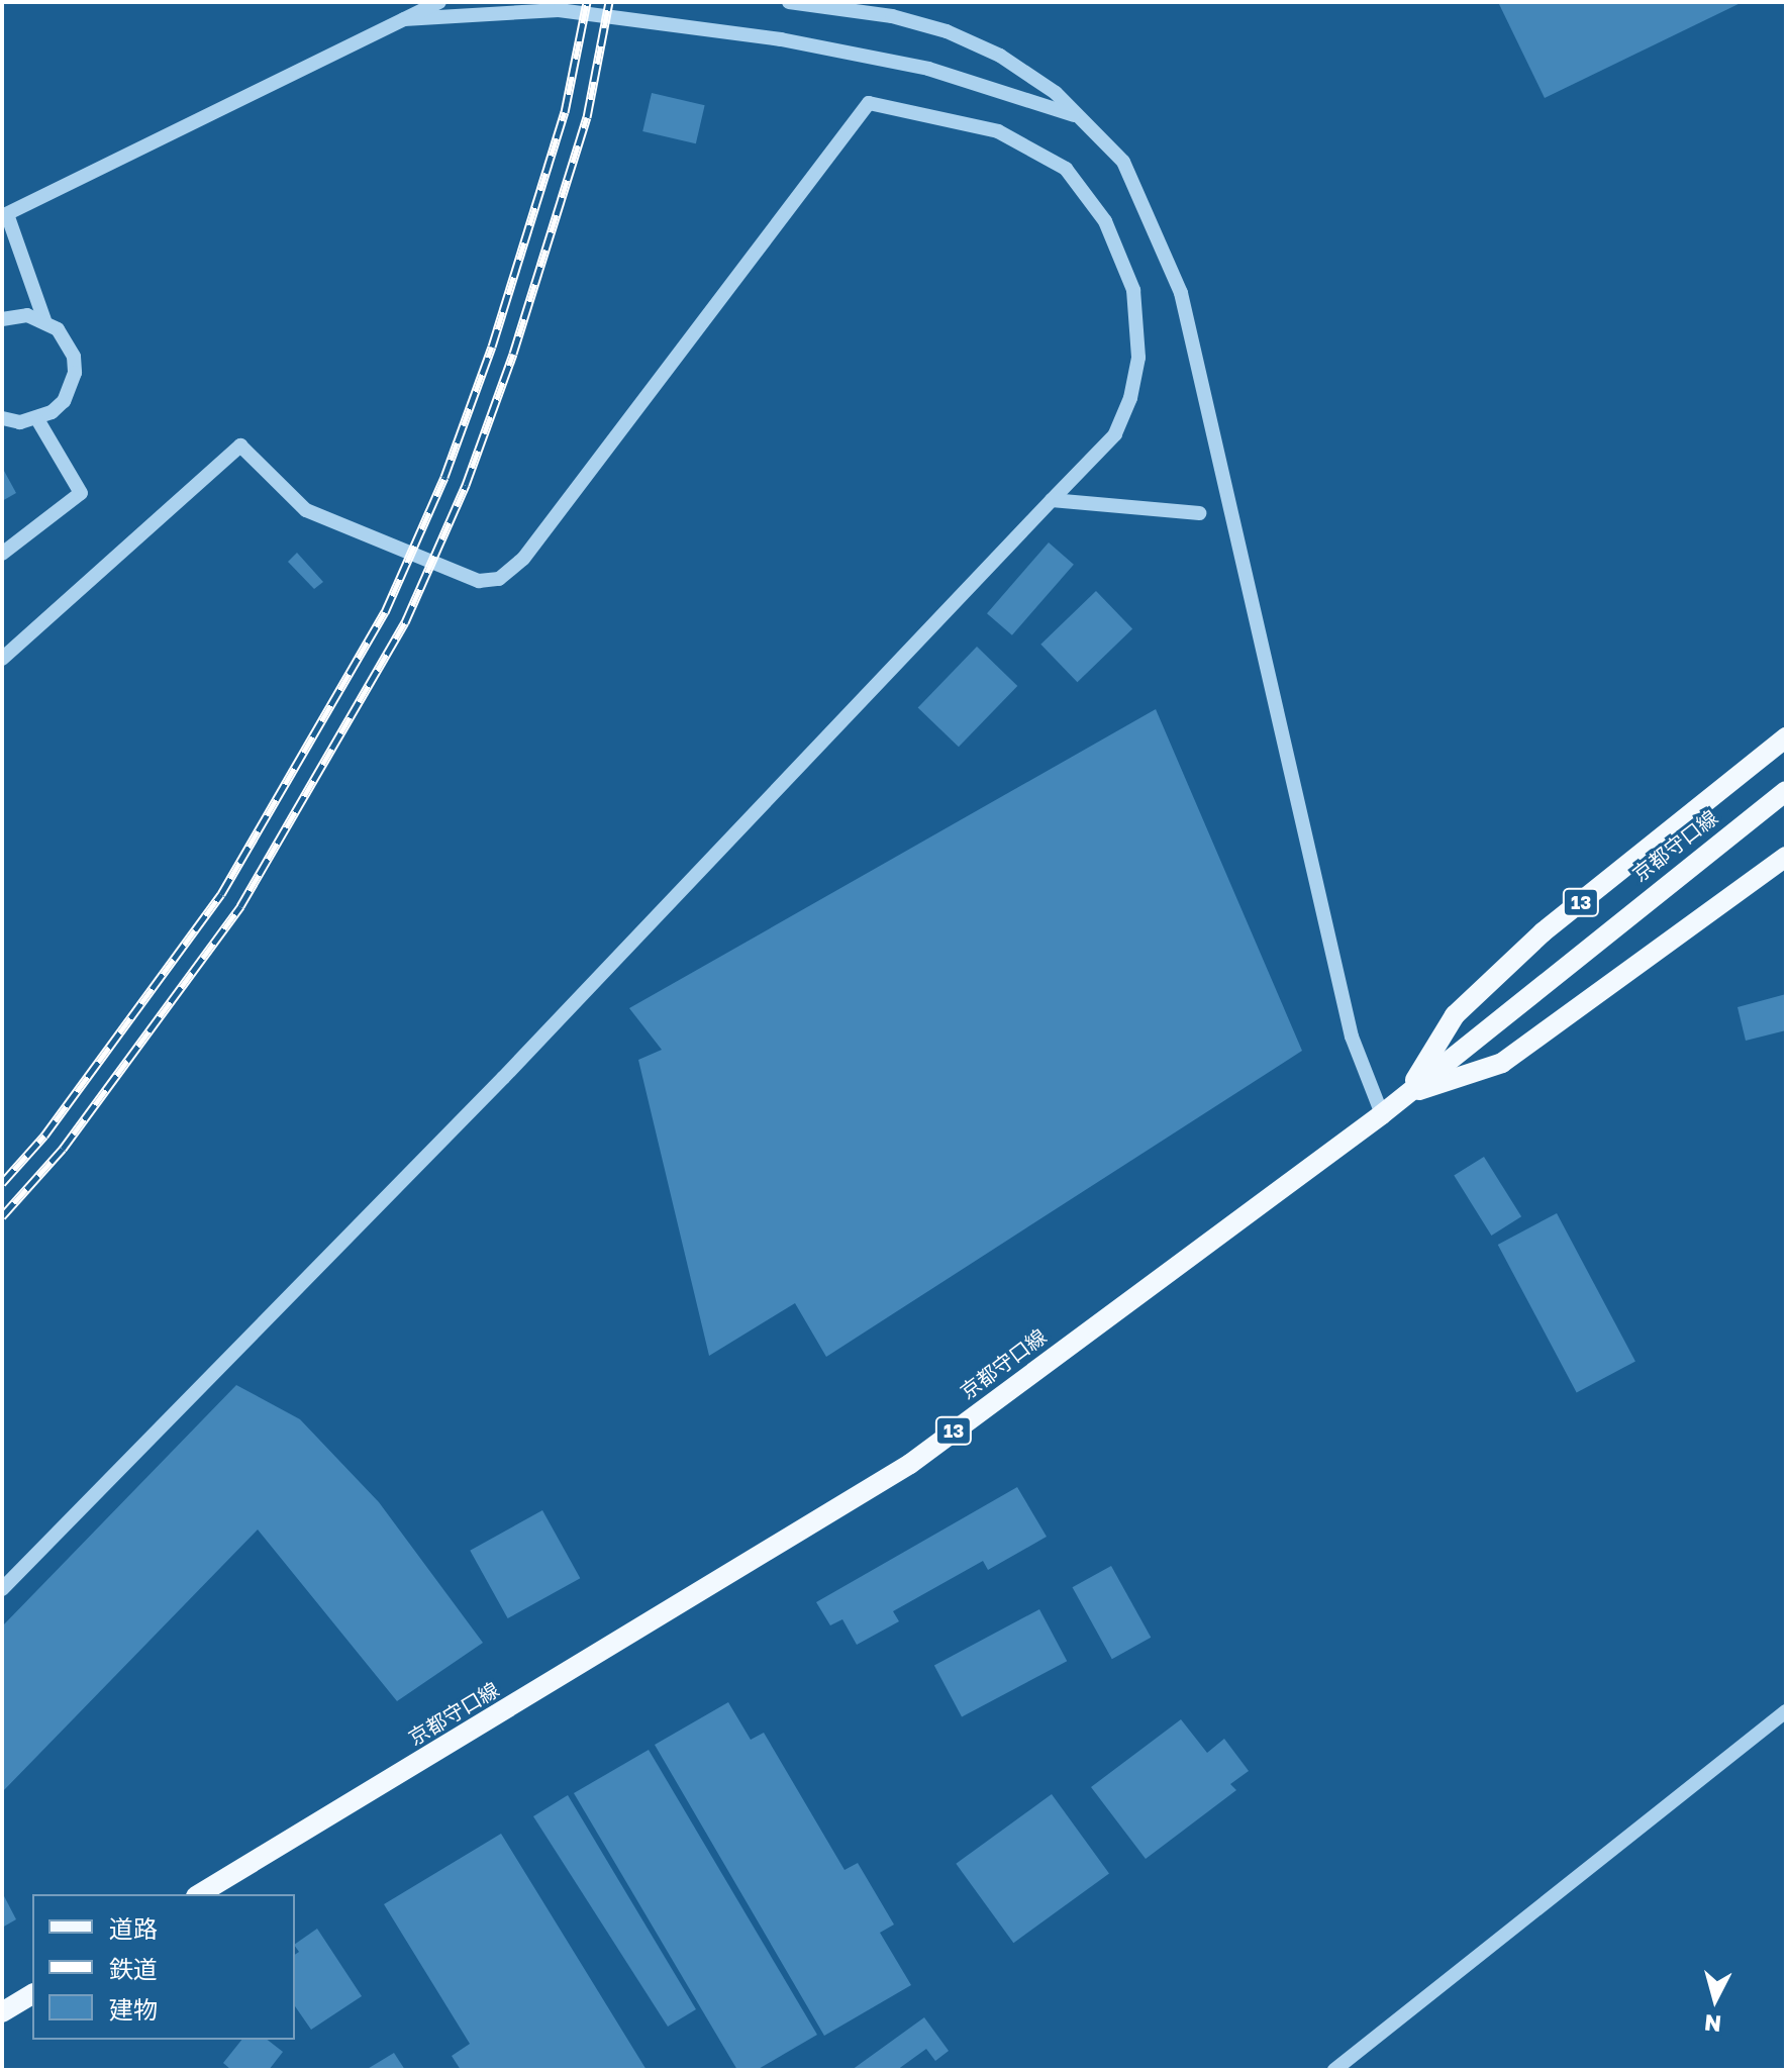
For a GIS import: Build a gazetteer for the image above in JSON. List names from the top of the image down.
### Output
{
  "streets": {
    "main road": ["京都守口線", "13"]
  },
  "crossings": [
    ["京都守口線", "13"]
  ],
  "legend": ["道路", "鉄道", "建物"],
  "north": "bottom"
}
